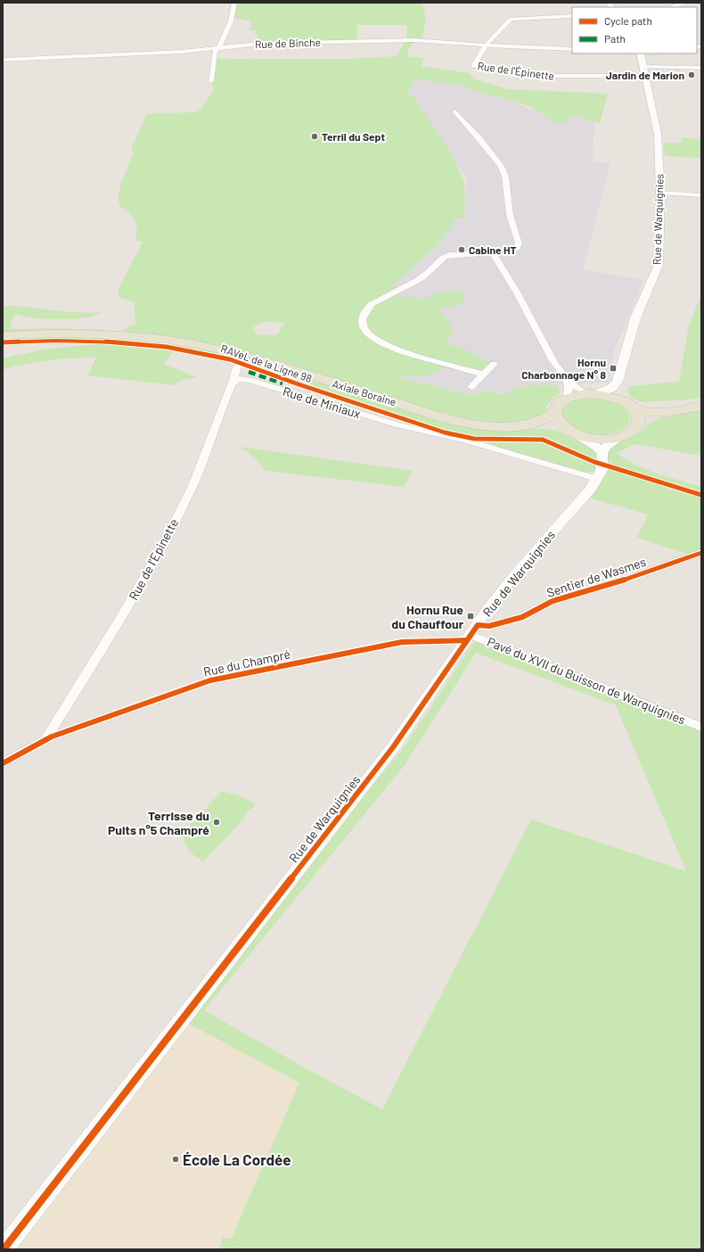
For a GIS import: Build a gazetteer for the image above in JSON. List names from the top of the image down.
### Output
{
  "streets": {
    "main road": ["Axiale Boraine"],
    "street": [
      "Rue de Binche",
      "Rue de l'Épinette",
      "Rue de Warquignies",
      "Rue de Miniaux",
      "Rue de l'Epinette",
      "Sentier de Wasmes",
      "Rue du Champré",
      "Pavé du XVII du Buisson de Warquignies"
    ],
    "cycle path": ["RAVeL de la Ligne 98"]
  },
  "crossings": [
    ["Rue de Binche", "Rue de l'Épinette"],
    ["Rue de l'Épinette", "Rue de Warquignies"],
    ["Rue de Warquignies", "Rue de Miniaux"],
    ["Rue de Warquignies", "Sentier de Wasmes"],
    ["Rue de Warquignies", "Rue du Champré"],
    ["Rue de Warquignies", "Pavé du XVII du Buisson de Warquignies"],
    ["Rue de Miniaux", "Rue de l'Epinette"],
    ["Rue de l'Epinette", "Rue du Champré"],
    ["Sentier de Wasmes", "Rue du Champré"],
    ["Sentier de Wasmes", "Pavé du XVII du Buisson de Warquignies"],
    ["Rue du Champré", "Pavé du XVII du Buisson de Warquignies"]
  ],
  "places": {
    "other": [
      "Jardin de Marion",
      "Terril du Sept",
      "Cabine HT",
      "Terrisse du Puits n°5 Champré",
      "École La Cordée"
    ],
    "transit": ["Hornu Charbonnage N° 8", "Hornu Rue du Chauffour"]
  },
  "legend": ["Cycle path", "Path"]
}
